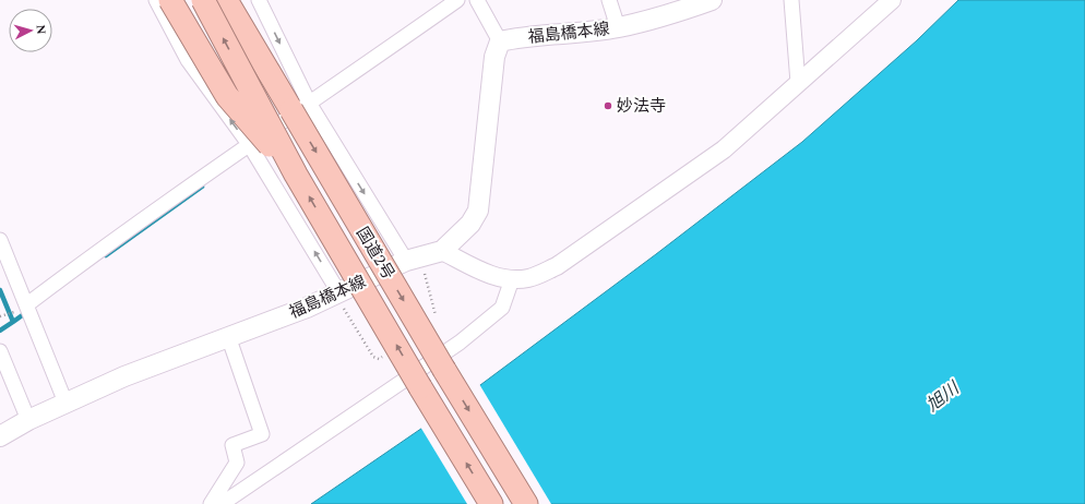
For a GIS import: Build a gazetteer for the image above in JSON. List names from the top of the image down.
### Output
{
  "streets": {
    "highway": ["国道2号"],
    "main road": ["福島橋本線"]
  },
  "water": ["旭川"],
  "places": ["妙法寺"],
  "north": "right"
}
